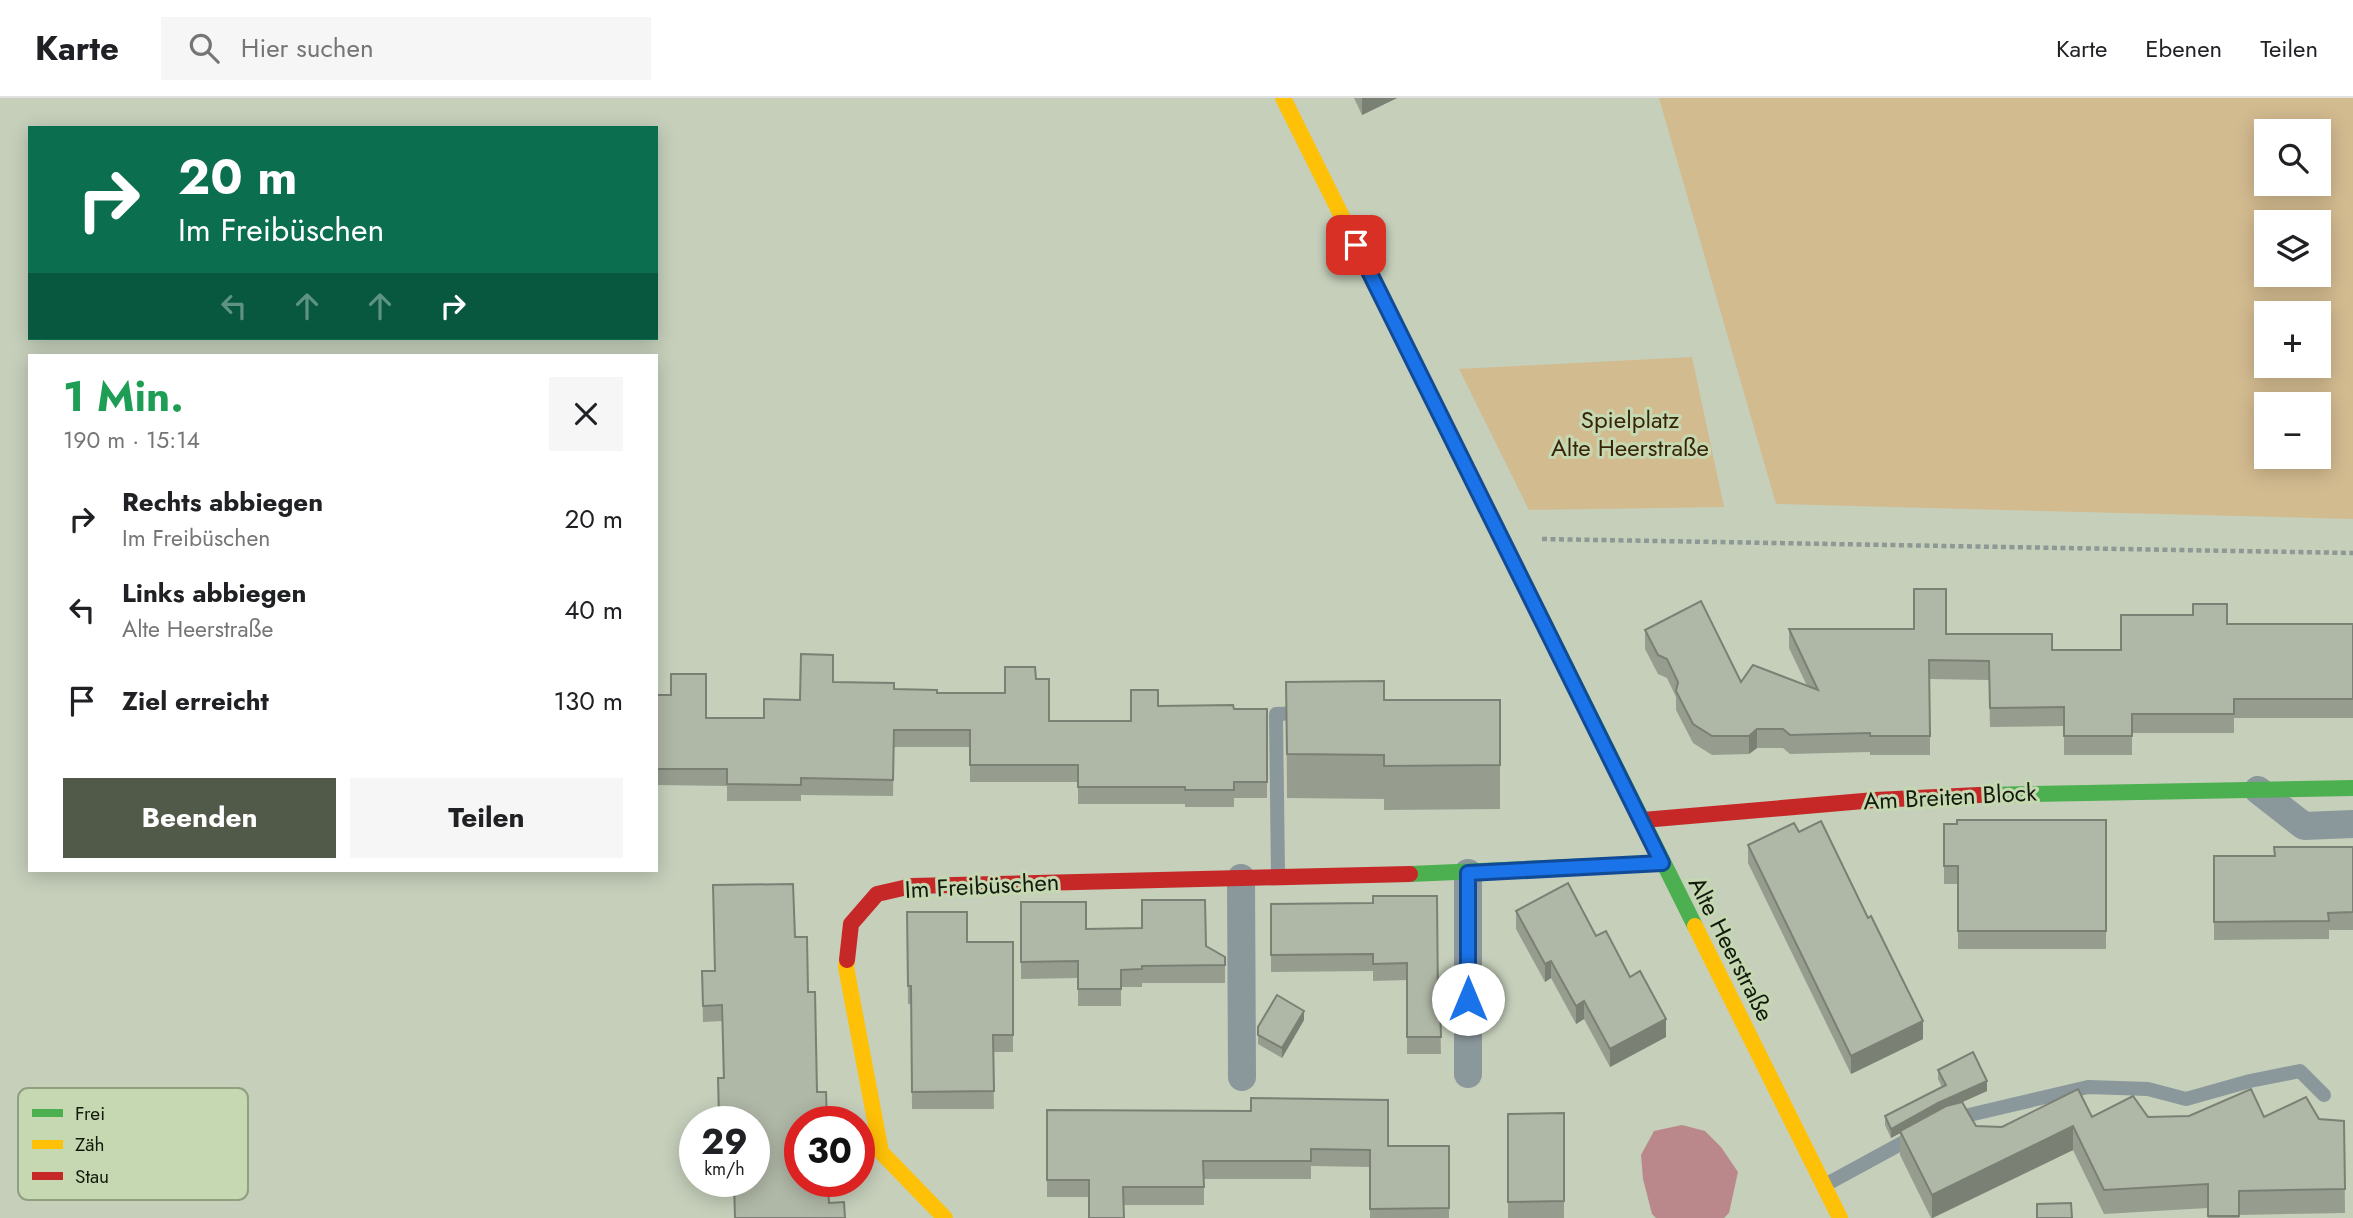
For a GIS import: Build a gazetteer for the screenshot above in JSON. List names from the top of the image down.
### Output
{
  "streets": {
    "street": ["Am Breiten Block", "Im Freibüschen", "Alte Heerstraße"]
  },
  "crossings": [
    ["Am Breiten Block", "Alte Heerstraße"],
    ["Im Freibüschen", "Alte Heerstraße"]
  ],
  "parks": ["Spielplatz Alte Heerstraße"],
  "legend": ["Frei", "Zäh", "Stau"],
  "page": {
    "header": "Karte",
    "search": "Hier suchen",
    "nav": ["Karte", "Ebenen", "Teilen"],
    "map_buttons": ["+", "−"],
    "turn": ["20 m", "Im Freibüschen"],
    "heading": ["1 Min.", "190 m · 15:14"],
    "list": [
      {
        "name": "Rechts abbiegen",
        "note": "Im Freibüschen",
        "value": "20 m"
      },
      {
        "name": "Links abbiegen",
        "note": "Alte Heerstraße",
        "value": "40 m"
      },
      {
        "name": "Ziel erreicht",
        "value": "130 m"
      }
    ],
    "buttons": ["Beenden", "Teilen"],
    "speed": "29 km/h",
    "limit": "30"
  }
}
